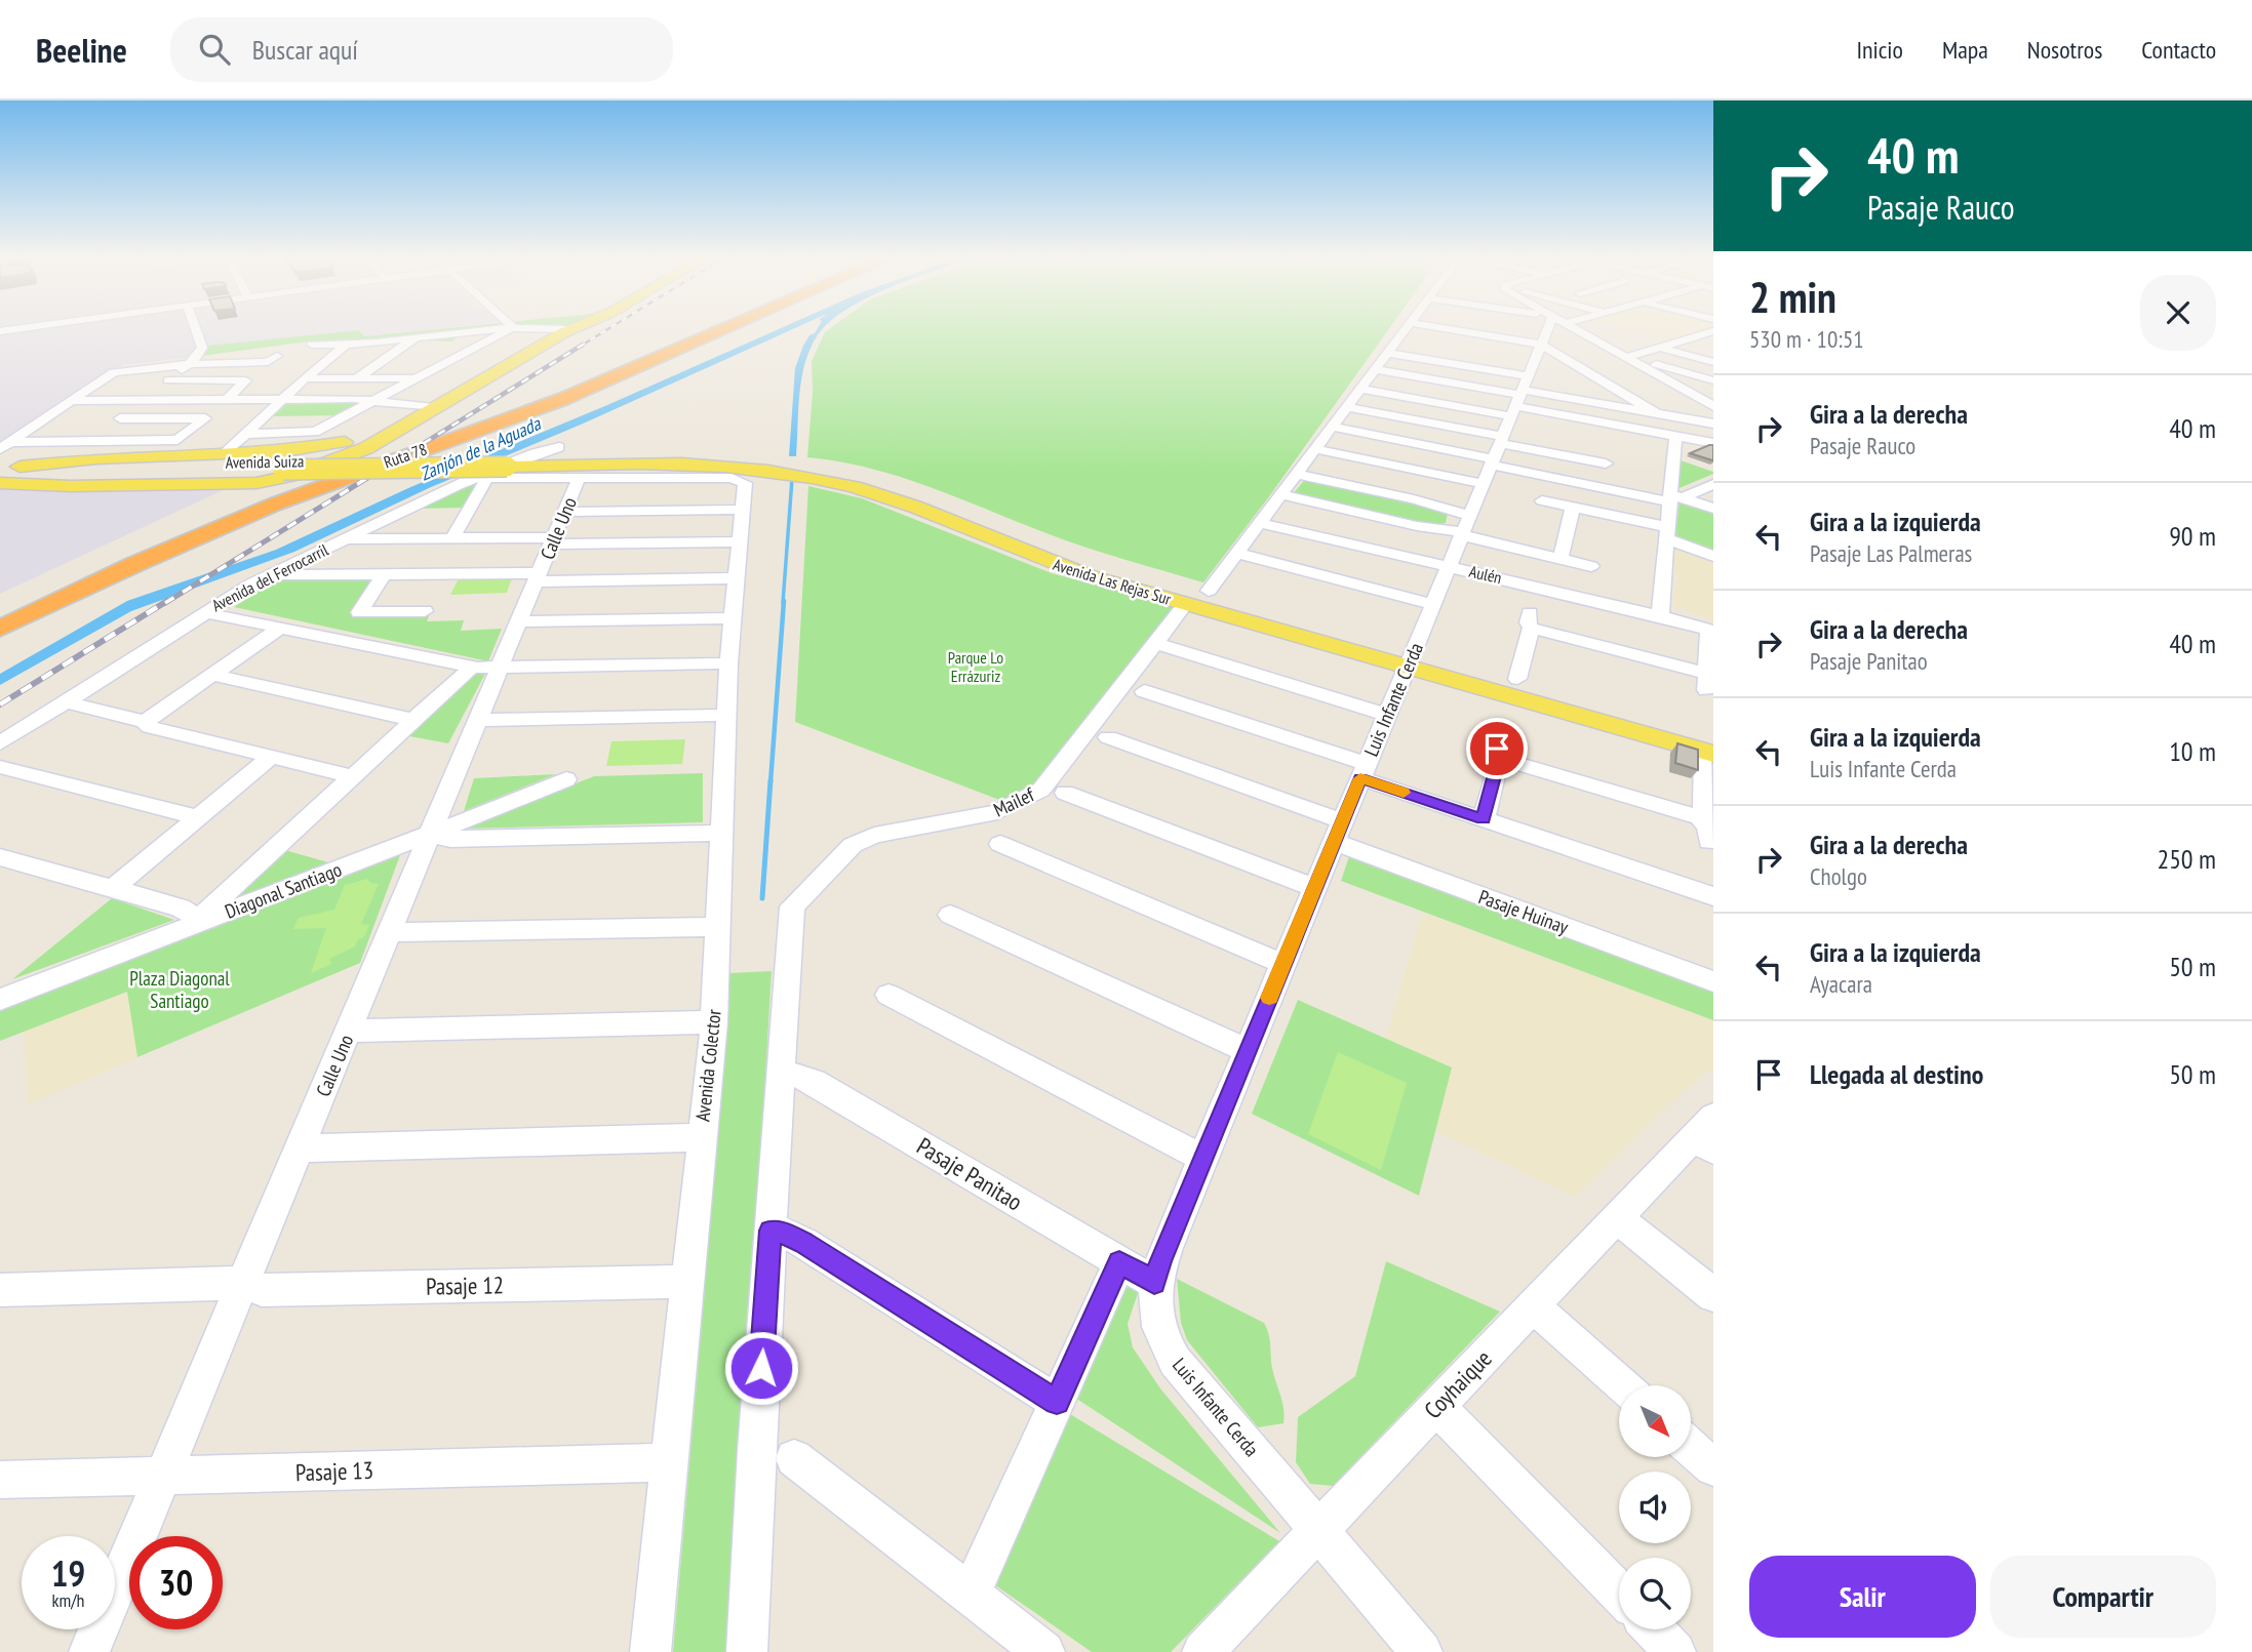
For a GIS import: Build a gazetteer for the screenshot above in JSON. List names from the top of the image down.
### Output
{
  "streets": {
    "highway": ["Ruta 78"],
    "main road": ["Avenida Suiza", "Avenida Las Rejas Sur"],
    "street": [
      "Calle Uno",
      "Aulén",
      "Avenida del Ferrocarril",
      "Luis Infante Cerda",
      "Mailef",
      "Diagonal Santiago",
      "Pasaje Huinay",
      "Avenida Colector",
      "Pasaje Panitao",
      "Pasaje 12",
      "Coyhaique",
      "Pasaje 13"
    ]
  },
  "crossings": [
    ["Avenida Suiza", "Avenida Las Rejas Sur"],
    ["Calle Uno", "Diagonal Santiago"],
    ["Calle Uno", "Avenida Colector"],
    ["Calle Uno", "Pasaje 12"],
    ["Calle Uno", "Pasaje 13"],
    ["Aulén", "Luis Infante Cerda"],
    ["Avenida Las Rejas Sur", "Luis Infante Cerda"],
    ["Avenida Las Rejas Sur", "Mailef"],
    ["Luis Infante Cerda", "Pasaje Huinay"],
    ["Luis Infante Cerda", "Pasaje Panitao"],
    ["Luis Infante Cerda", "Coyhaique"],
    ["Mailef", "Pasaje Panitao"],
    ["Avenida Colector", "Pasaje 12"],
    ["Avenida Colector", "Pasaje 13"]
  ],
  "water": ["Zanjón de la Aguada"],
  "parks": ["Parque Lo Errázuriz", "Plaza Diagonal Santiago"],
  "north": "bottom right",
  "page": {
    "header": "Beeline",
    "search": "Buscar aquí",
    "nav": [
      "Inicio",
      "Mapa",
      "Nosotros",
      "Contacto"
    ],
    "turn": ["40 m", "Pasaje Rauco"],
    "heading": ["2 min", "530 m · 10:51"],
    "list": [
      {
        "name": "Gira a la derecha",
        "note": "Pasaje Rauco",
        "value": "40 m"
      },
      {
        "name": "Gira a la izquierda",
        "note": "Pasaje Las Palmeras",
        "value": "90 m"
      },
      {
        "name": "Gira a la derecha",
        "note": "Pasaje Panitao",
        "value": "40 m"
      },
      {
        "name": "Gira a la izquierda",
        "note": "Luis Infante Cerda",
        "value": "10 m"
      },
      {
        "name": "Gira a la derecha",
        "note": "Cholgo",
        "value": "250 m"
      },
      {
        "name": "Gira a la izquierda",
        "note": "Ayacara",
        "value": "50 m"
      },
      {
        "name": "Llegada al destino",
        "value": "50 m"
      }
    ],
    "speed": "19 km/h",
    "limit": "30",
    "buttons": ["Salir", "Compartir"]
  }
}
